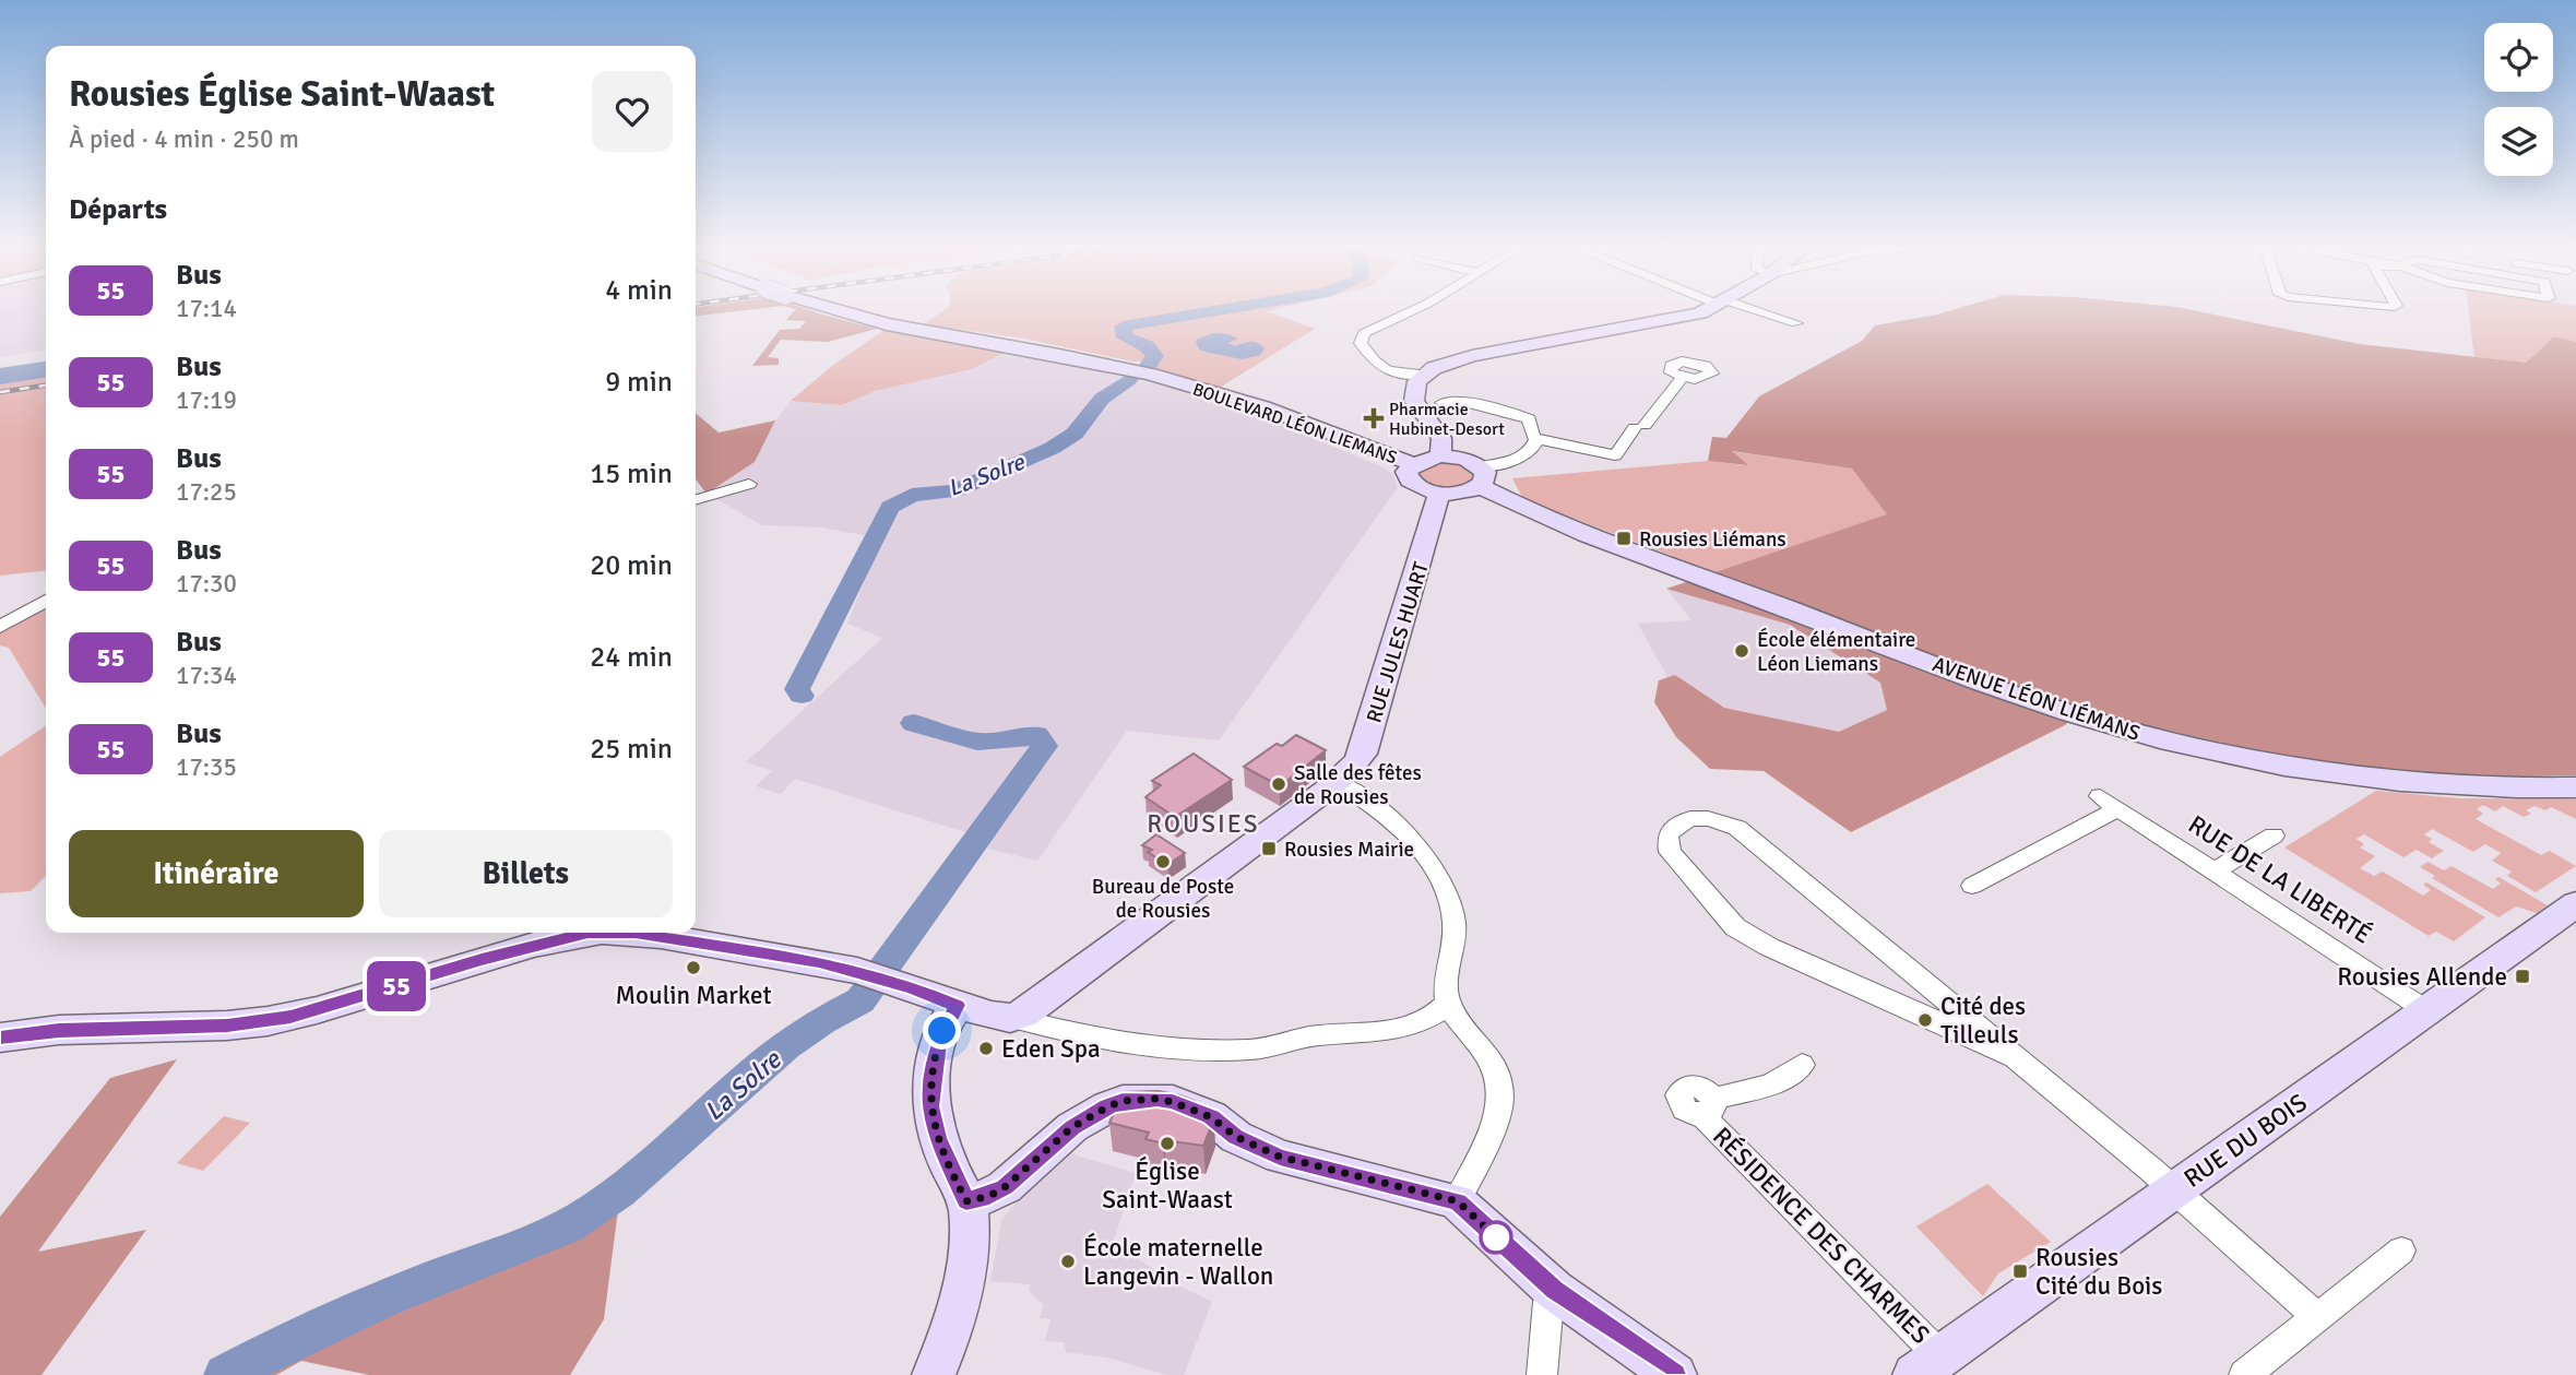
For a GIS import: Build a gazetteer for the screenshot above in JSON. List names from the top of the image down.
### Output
{
  "streets": {
    "street": [
      "BOULEVARD LÉON LIEMANS",
      "RUE JULES HUART",
      "AVENUE LÉON LIÉMANS",
      "RUE DE LA LIBERTÉ",
      "RUE DU BOIS",
      "RÉSIDENCE DES CHARMES"
    ]
  },
  "crossings": [
    ["RUE DE LA LIBERTÉ", "RUE DU BOIS"],
    ["RUE DU BOIS", "RÉSIDENCE DES CHARMES"]
  ],
  "districts": ["ROUSIES"],
  "water": ["La Solre"],
  "places": {
    "health": ["Pharmacie Hubinet-Desort"],
    "transit": [
      "Rousies Liémans",
      "Rousies Mairie",
      "Rousies Allende",
      "Rousies Cité du Bois"
    ],
    "other": [
      "École élémentaire Léon Liemans",
      "Salle des fêtes de Rousies",
      "Bureau de Poste de Rousies",
      "Moulin Market",
      "Cité des Tilleuls",
      "Eden Spa",
      "Église Saint-Waast",
      "École maternelle Langevin - Wallon"
    ]
  },
  "lines": ["bus line 55"],
  "page": {
    "on_map": "55",
    "heading": [
      ["Rousies Église Saint-Waast", "À pied · 4 min · 250 m"],
      "Départs"
    ],
    "list": [
      {
        "mark": "55",
        "name": "Bus",
        "note": "17:14",
        "value": "4 min"
      },
      {
        "mark": "55",
        "name": "Bus",
        "note": "17:19",
        "value": "9 min"
      },
      {
        "mark": "55",
        "name": "Bus",
        "note": "17:25",
        "value": "15 min"
      },
      {
        "mark": "55",
        "name": "Bus",
        "note": "17:30",
        "value": "20 min"
      },
      {
        "mark": "55",
        "name": "Bus",
        "note": "17:34",
        "value": "24 min"
      },
      {
        "mark": "55",
        "name": "Bus",
        "note": "17:35",
        "value": "25 min"
      }
    ],
    "buttons": ["Itinéraire", "Billets"]
  }
}
